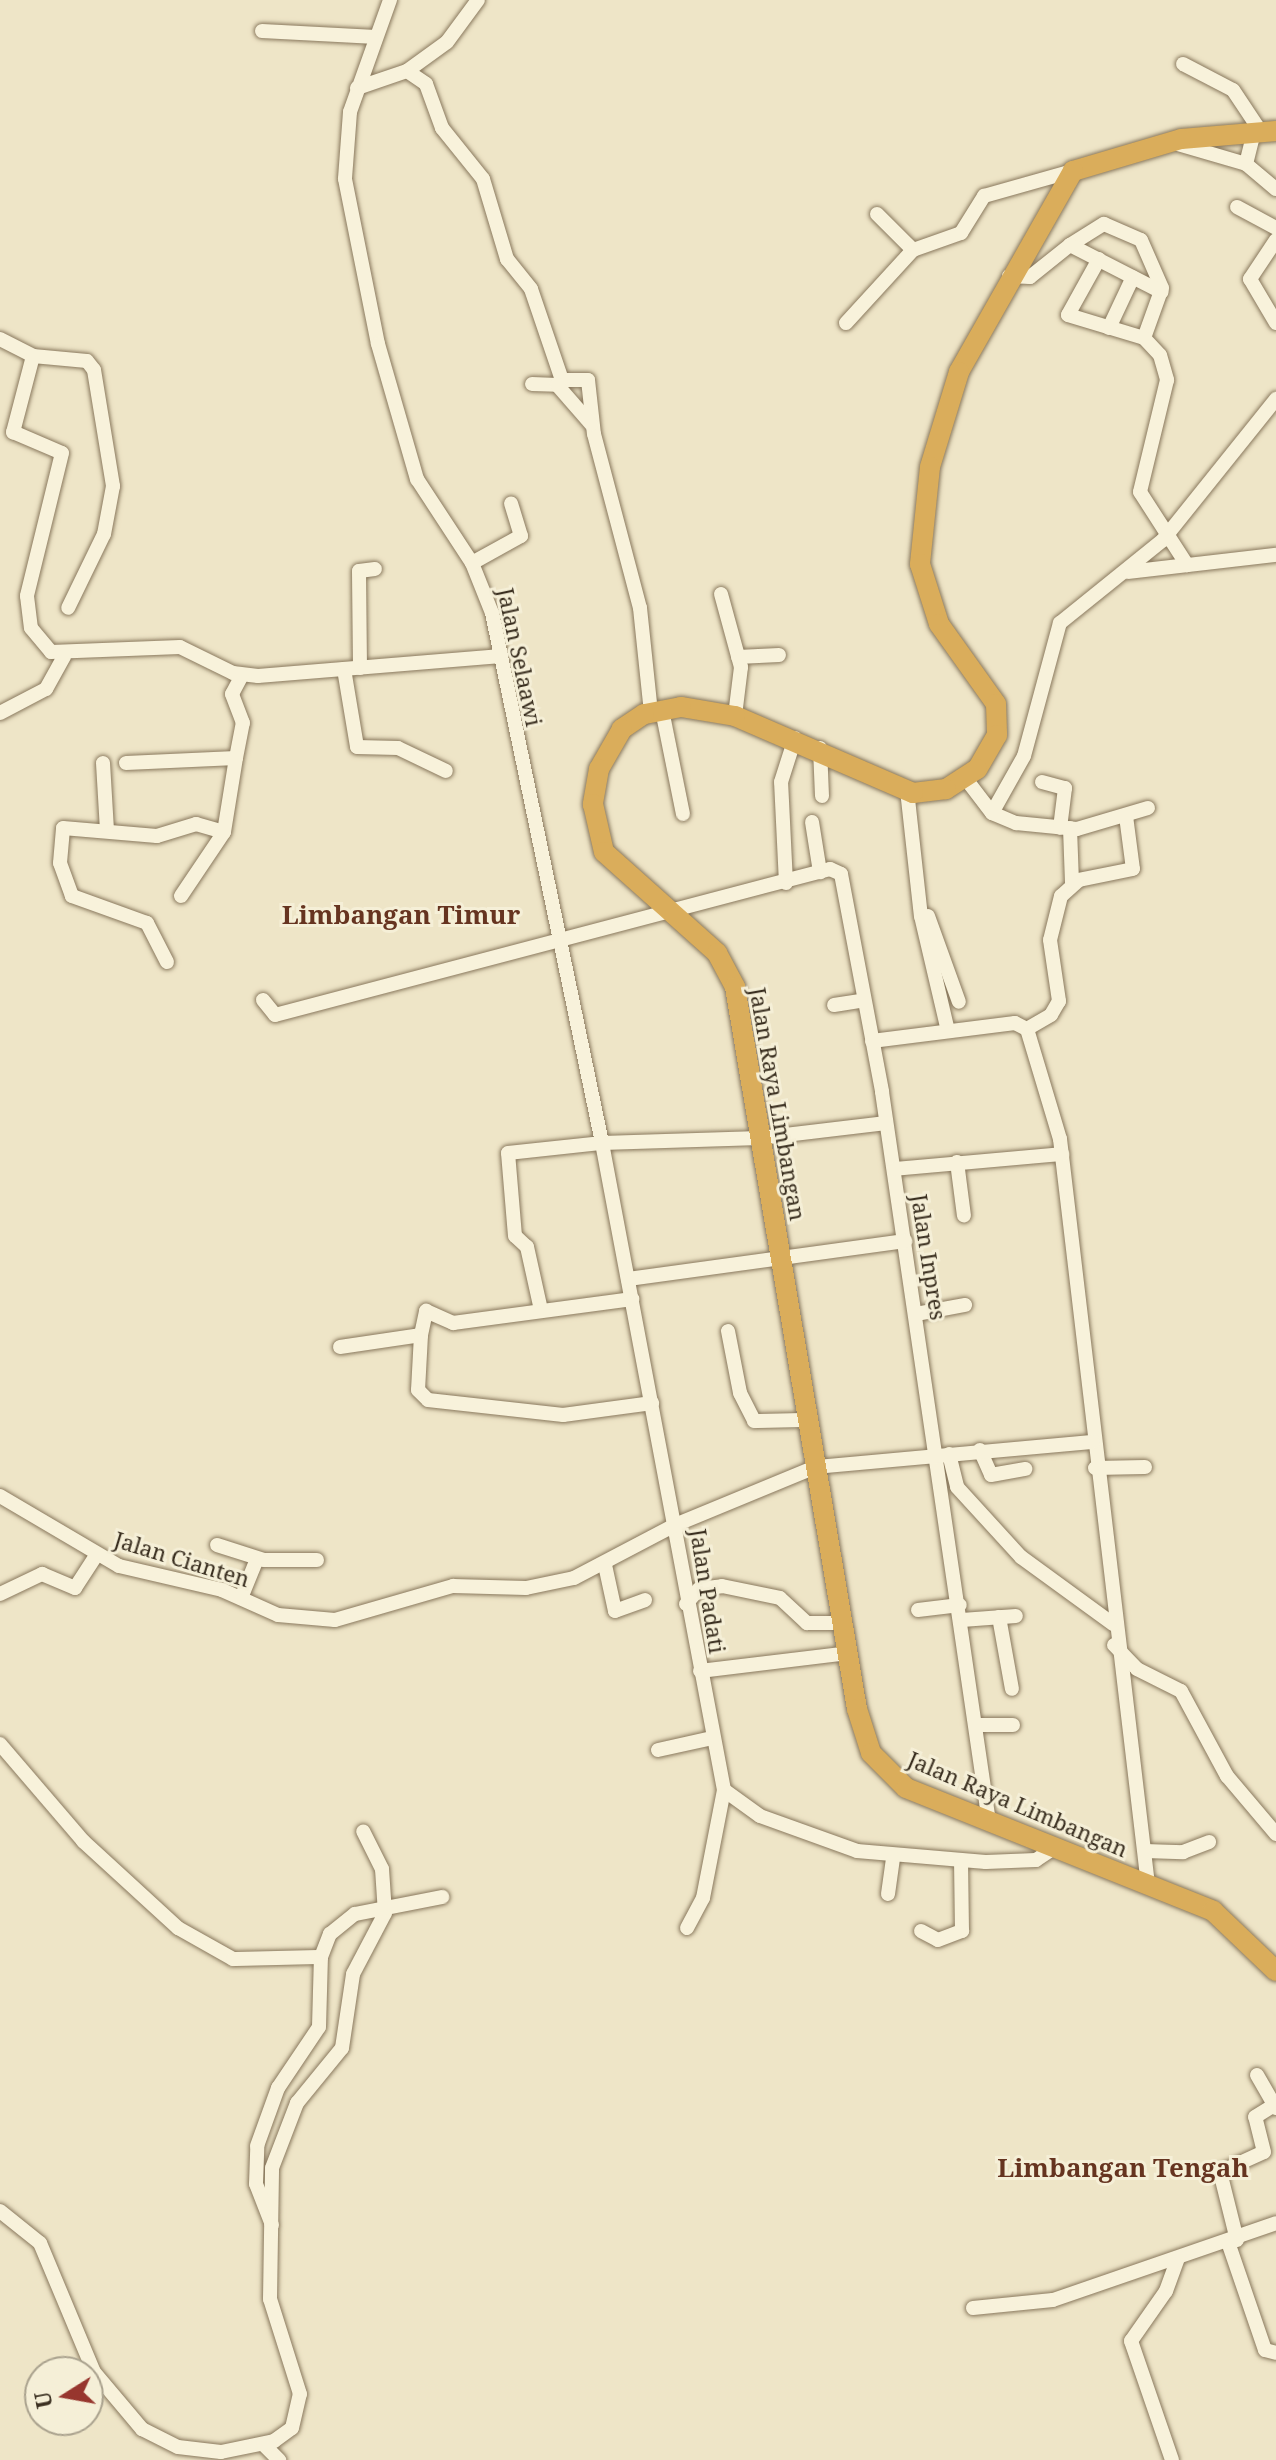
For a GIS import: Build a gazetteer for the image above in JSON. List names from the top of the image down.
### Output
{
  "streets": {
    "highway": ["Jalan Raya Limbangan"],
    "street": [
      "Jalan Selaawi",
      "Jalan Inpres",
      "Jalan Cianten",
      "Jalan Padati"
    ]
  },
  "crossings": [
    ["Jalan Selaawi", "Jalan Padati"],
    ["Jalan Raya Limbangan", "Jalan Inpres"],
    ["Jalan Raya Limbangan", "Jalan Cianten"],
    ["Jalan Inpres", "Jalan Cianten"],
    ["Jalan Cianten", "Jalan Padati"]
  ],
  "districts": ["Limbangan Timur", "Limbangan Tengah"],
  "north": "left"
}
